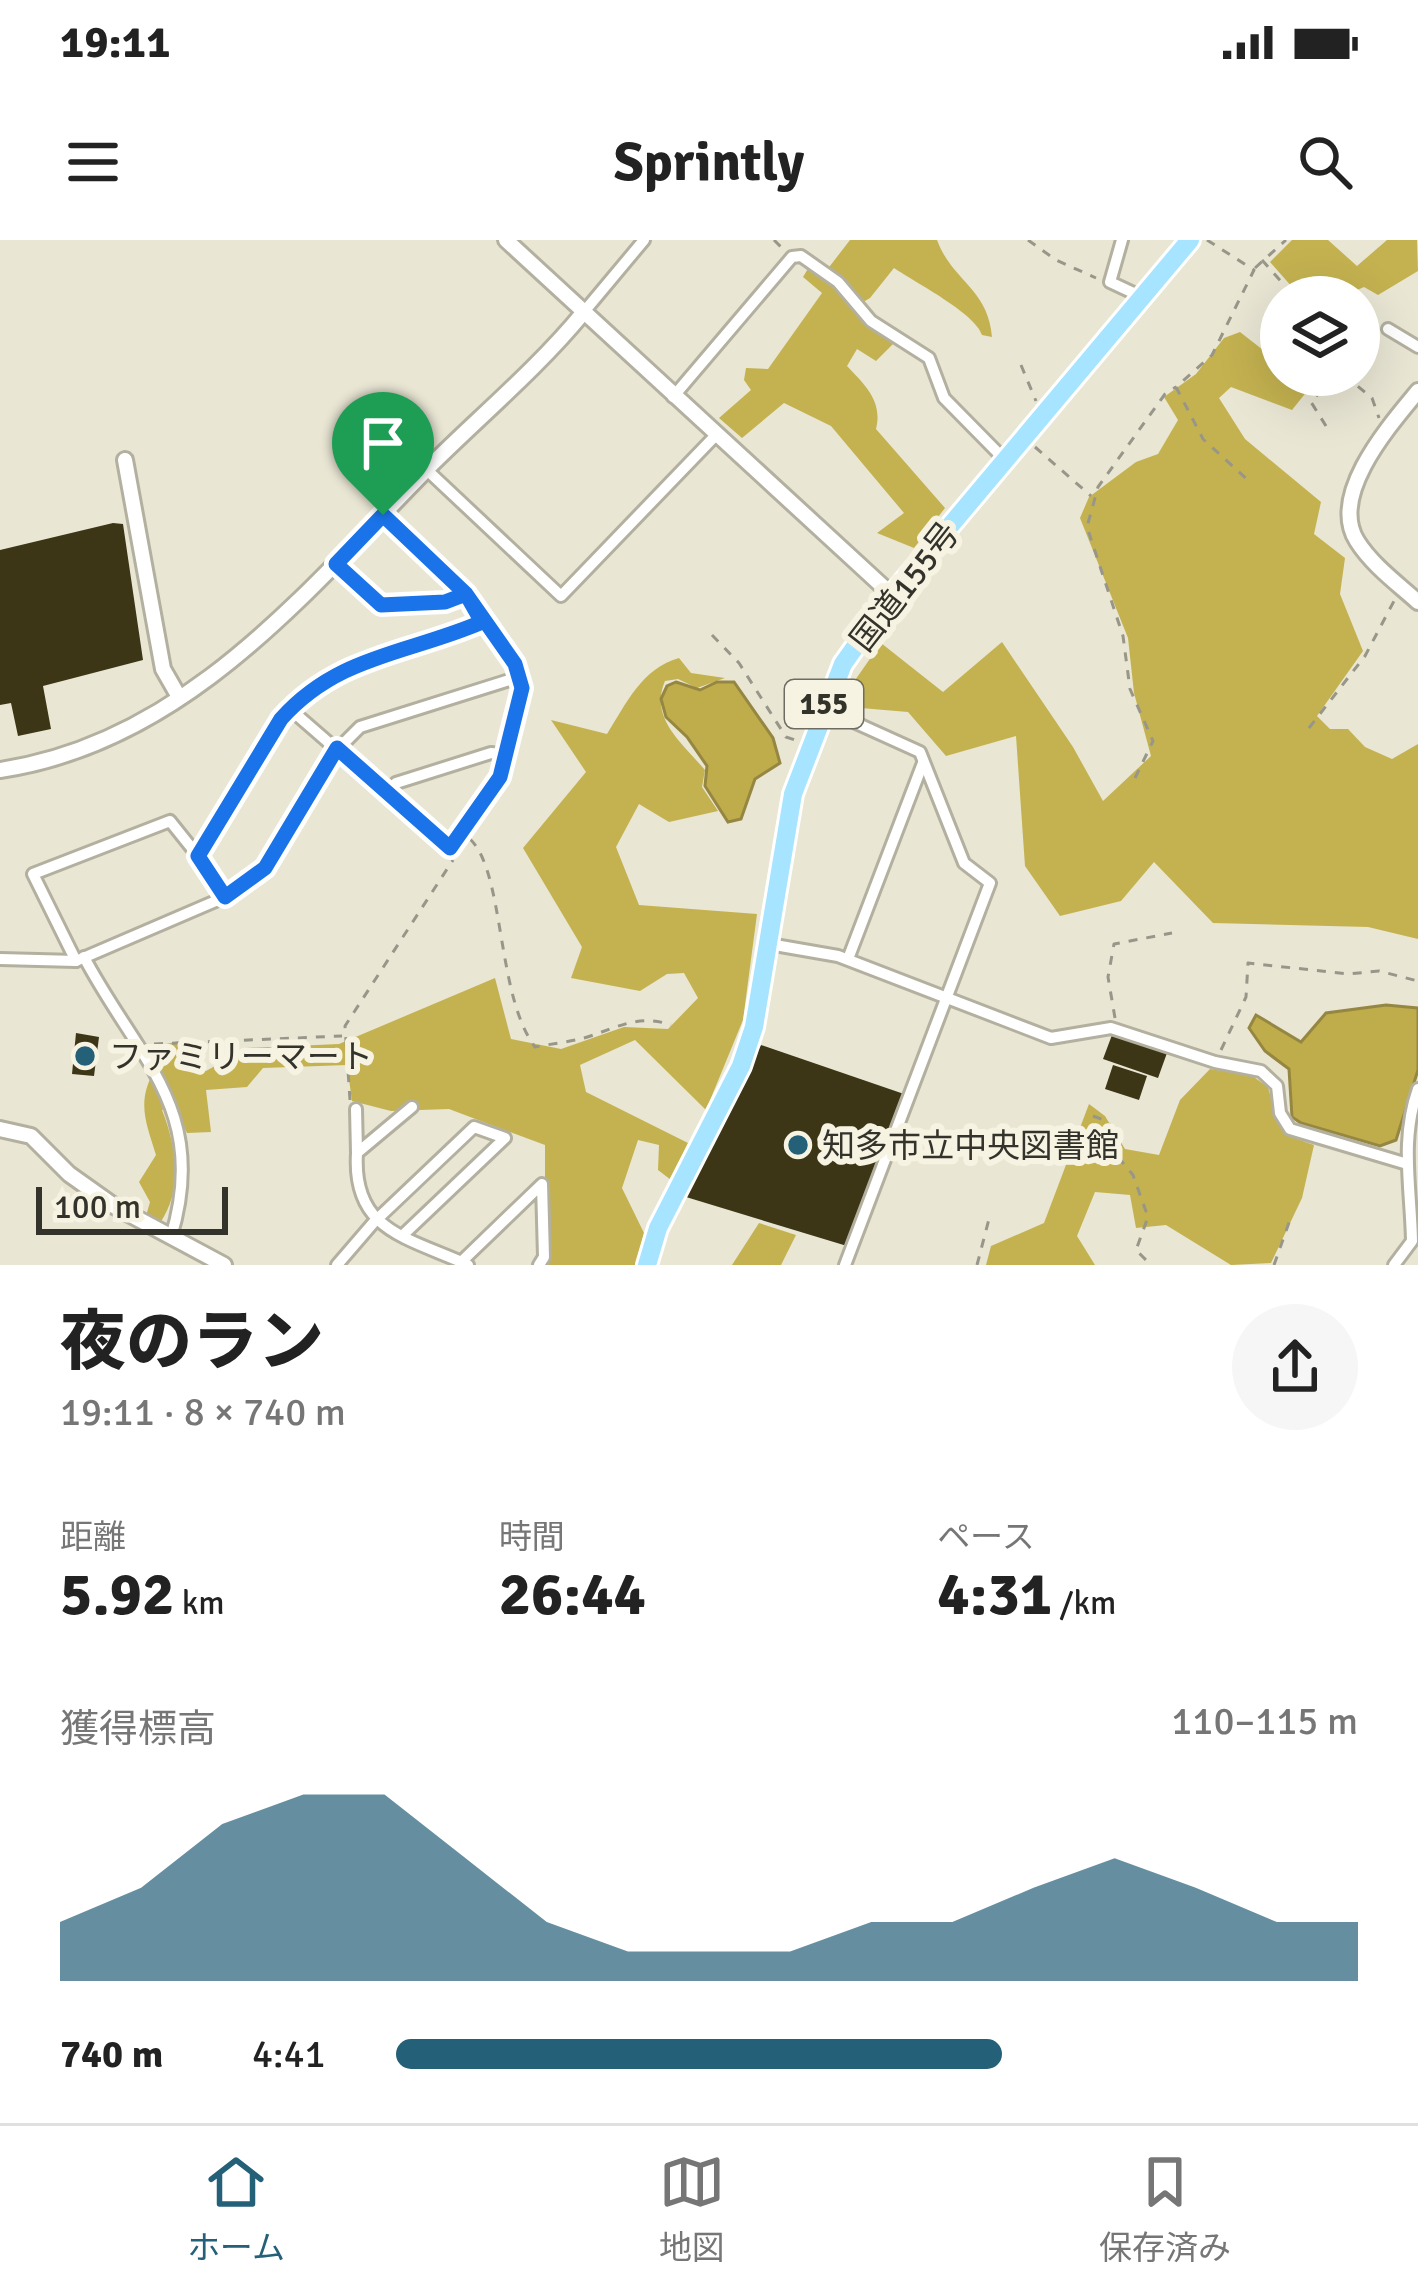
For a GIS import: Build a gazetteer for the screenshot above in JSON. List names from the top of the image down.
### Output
{
  "streets": {
    "highway": ["国道155号", "155"]
  },
  "places": ["ファミリーマート", "知多市立中央図書館"],
  "scale_bar": "100 m",
  "page": {
    "status": "19:11",
    "header": "Sprintly",
    "scale": "100 m",
    "heading": ["夜のラン", "19:11 · 8 × 740 m"],
    "stats": [
      ["距離", "5.92 km"],
      ["時間", "26:44"],
      ["ペース", "4:31 /km"]
    ],
    "chart": ["獲得標高", "110–115 m"],
    "list": [
      {
        "name": "740 m",
        "note": "4:41"
      }
    ],
    "tabs": ["ホーム", "地図", "保存済み"]
  }
}
